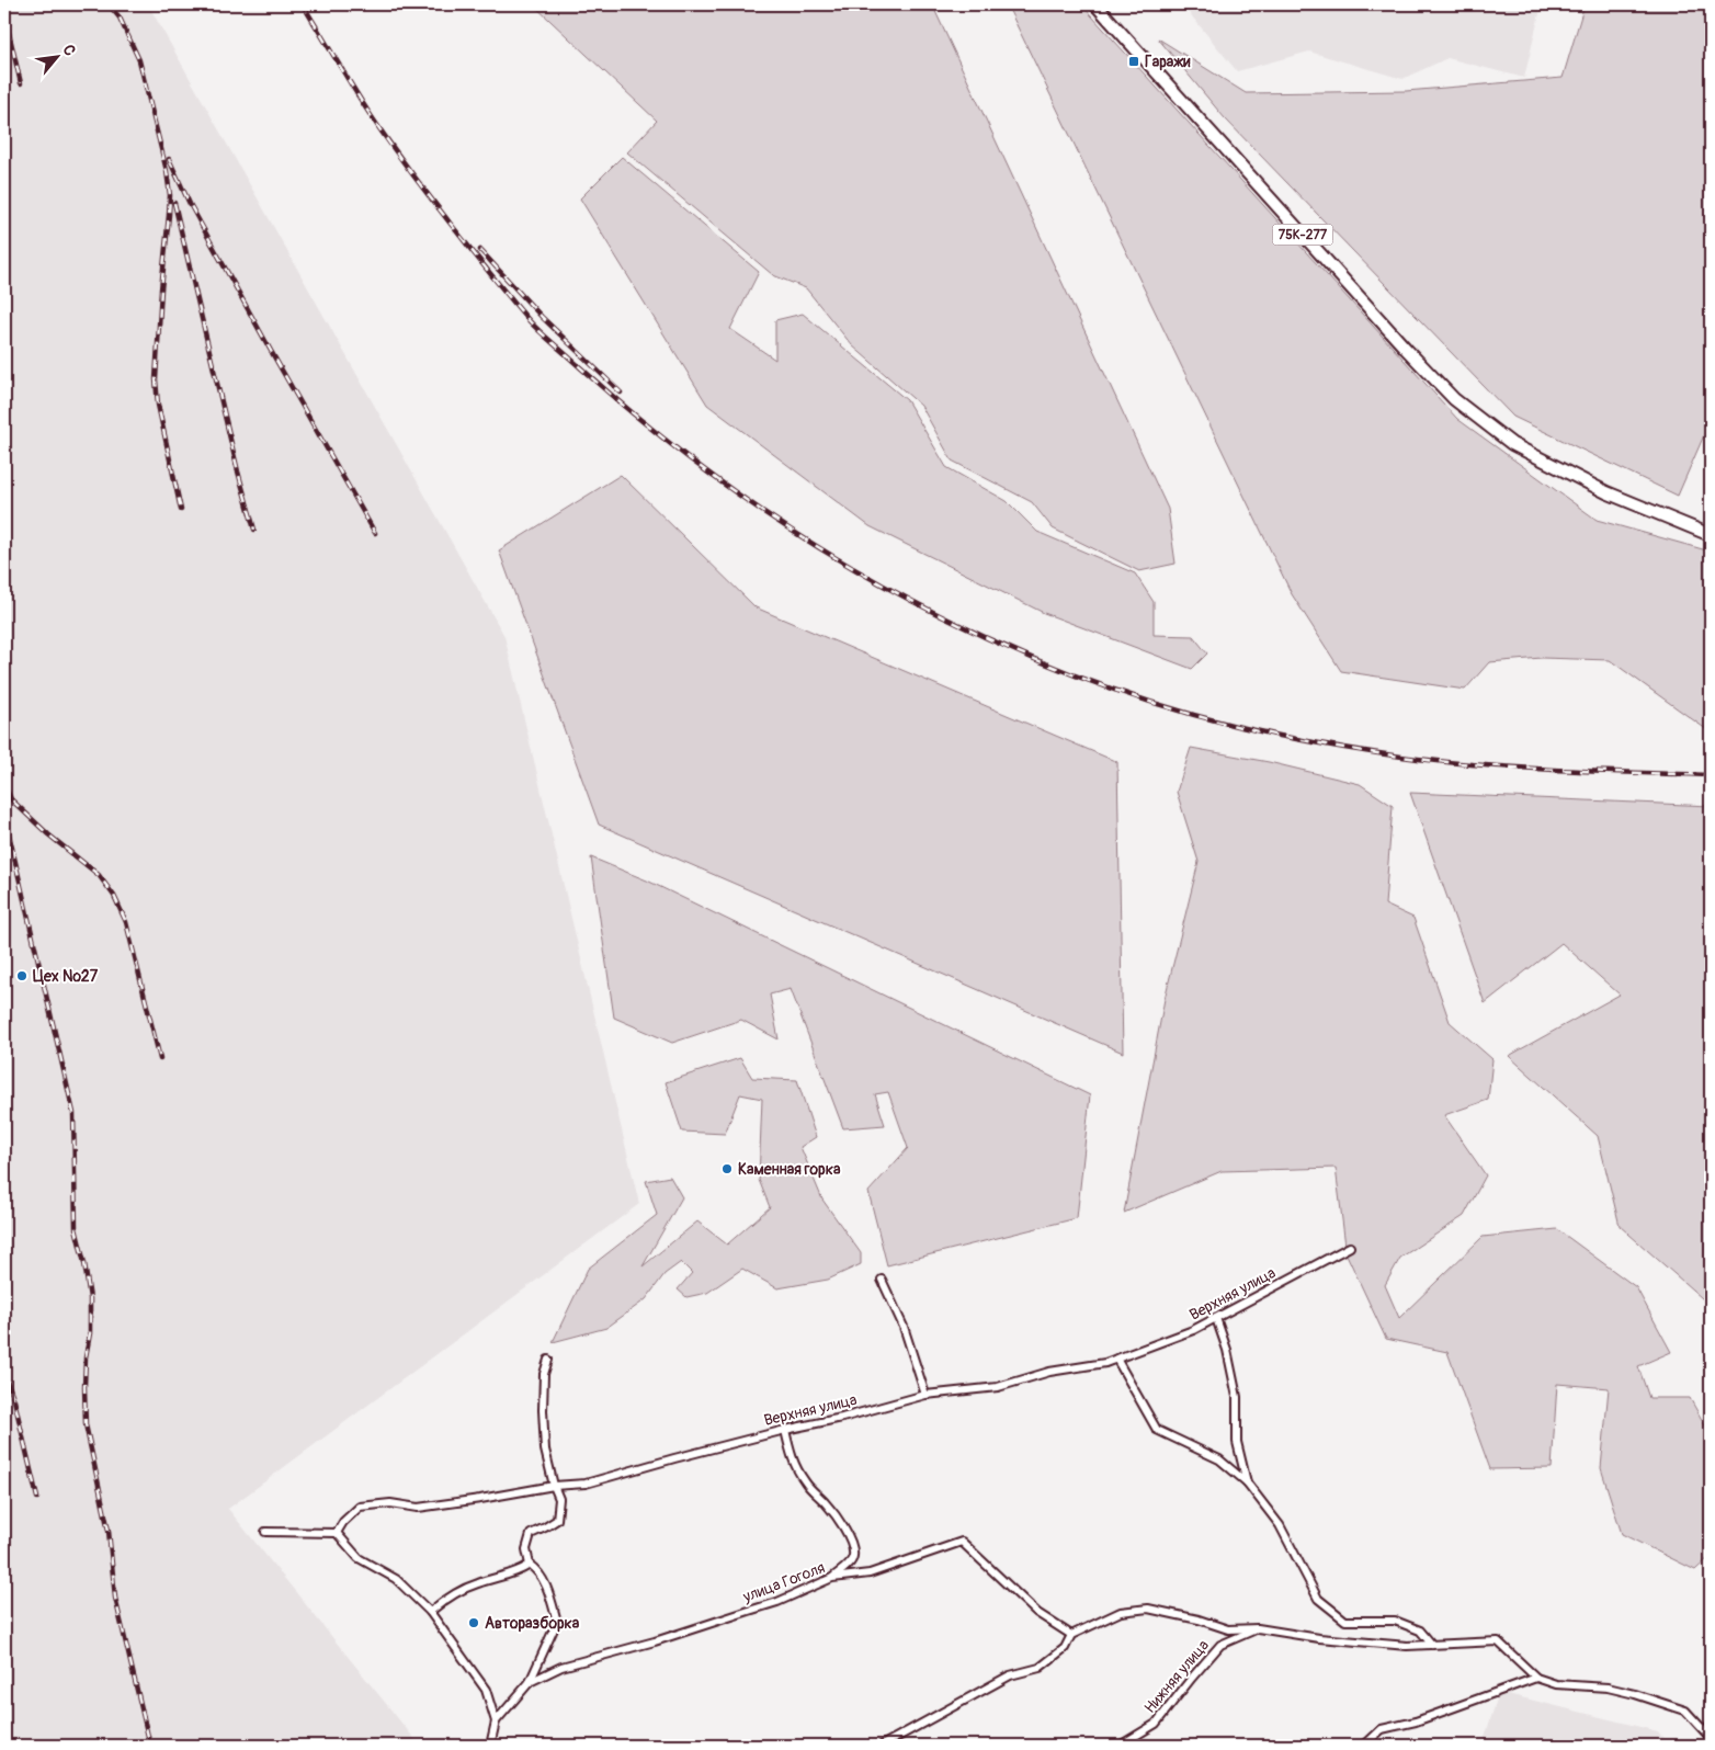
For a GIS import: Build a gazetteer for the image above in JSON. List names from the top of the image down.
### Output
{
  "streets": {
    "main road": ["75К-277"],
    "street": ["Верхняя улица", "улица Гоголя", "Нижняя улица"]
  },
  "places": {
    "transit": ["Гаражи"],
    "other": ["Цех №27", "Каменная горка", "Авторазборка"]
  },
  "north": "top right"
}
